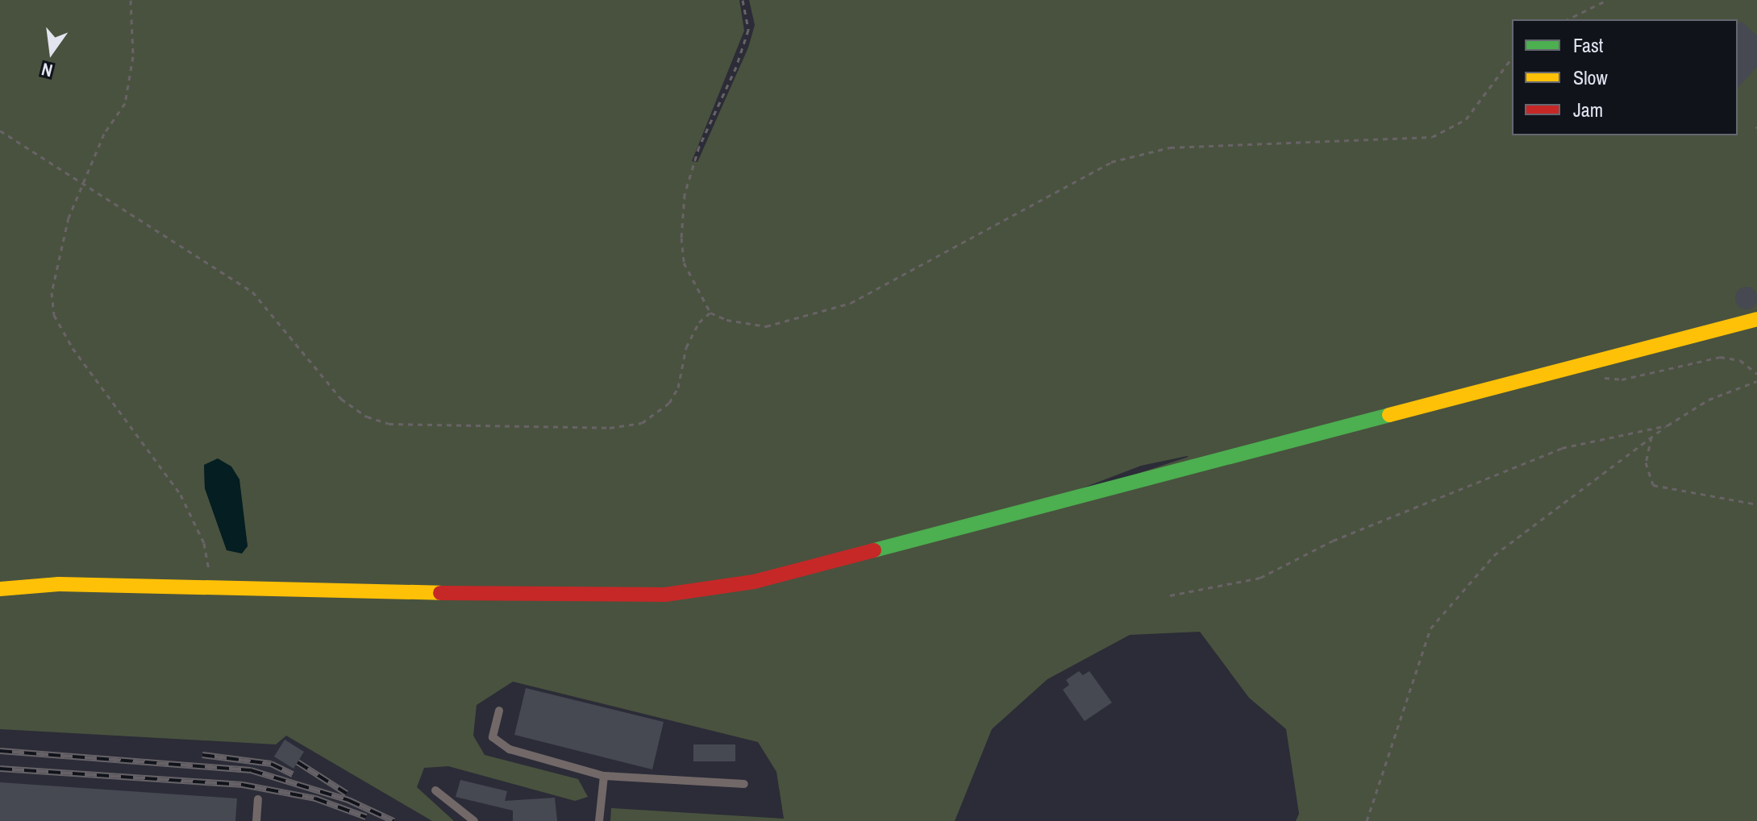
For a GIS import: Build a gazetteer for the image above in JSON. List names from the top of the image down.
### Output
{
  "legend": ["Fast", "Slow", "Jam"],
  "north": "bottom"
}
